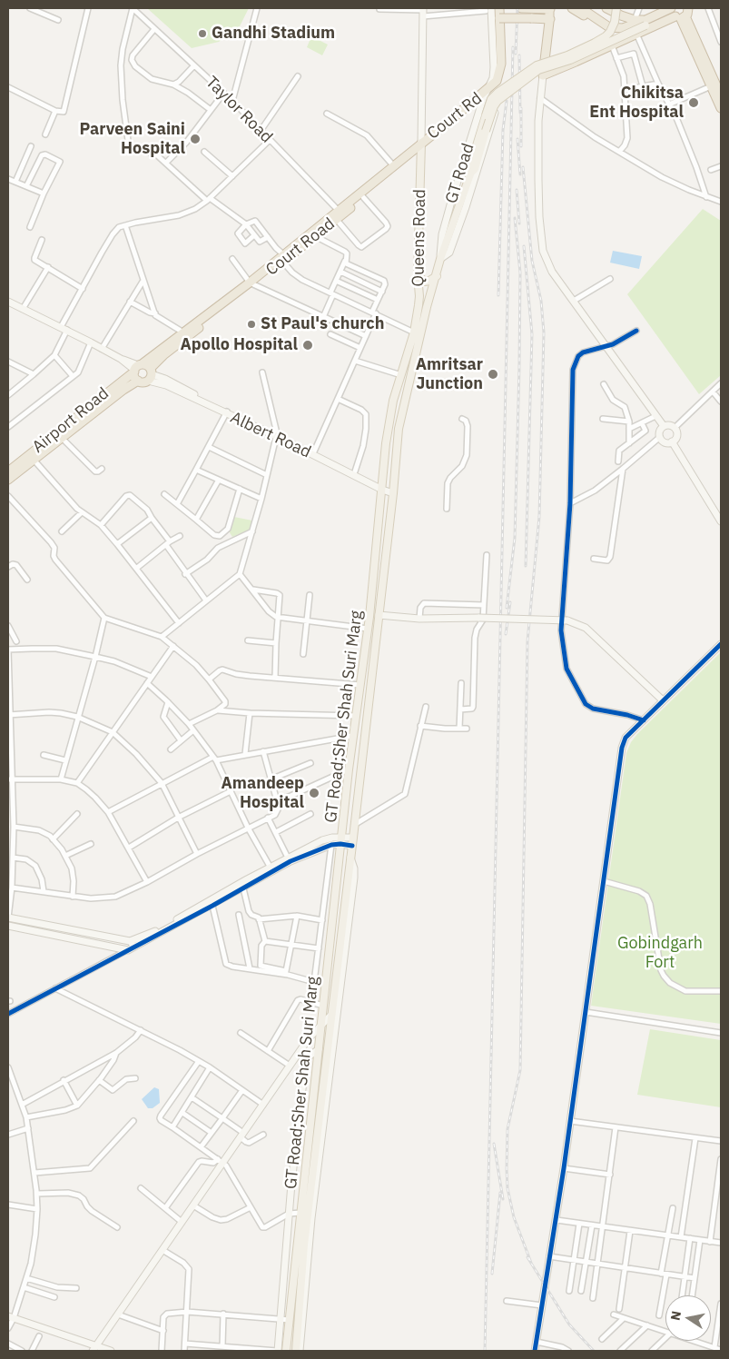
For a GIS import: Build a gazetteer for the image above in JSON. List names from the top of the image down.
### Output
{
  "streets": {
    "highway": ["Court Rd", "Court Road", "Airport Road"],
    "main road": ["Queens Road", "GT Road;Sher Shah Suri Marg"],
    "street": ["Taylor Road", "GT Road", "Albert Road"]
  },
  "crossings": [
    ["Taylor Road", "Court Road"],
    ["Court Rd", "GT Road"],
    ["Court Rd", "Queens Road"],
    ["Court Rd", "Court Road"],
    ["GT Road", "GT Road;Sher Shah Suri Marg"],
    ["Queens Road", "Court Road"],
    ["Queens Road", "GT Road;Sher Shah Suri Marg"],
    ["Court Road", "Airport Road"],
    ["Court Road", "Albert Road"],
    ["Albert Road", "GT Road;Sher Shah Suri Marg"]
  ],
  "parks": ["Gobindgarh Fort"],
  "places": [
    "Gandhi Stadium",
    "Chikitsa Ent Hospital",
    "Parveen Saini Hospital",
    "St Paul's church",
    "Apollo Hospital",
    "Amritsar Junction",
    "Amandeep Hospital"
  ],
  "north": "left"
}
